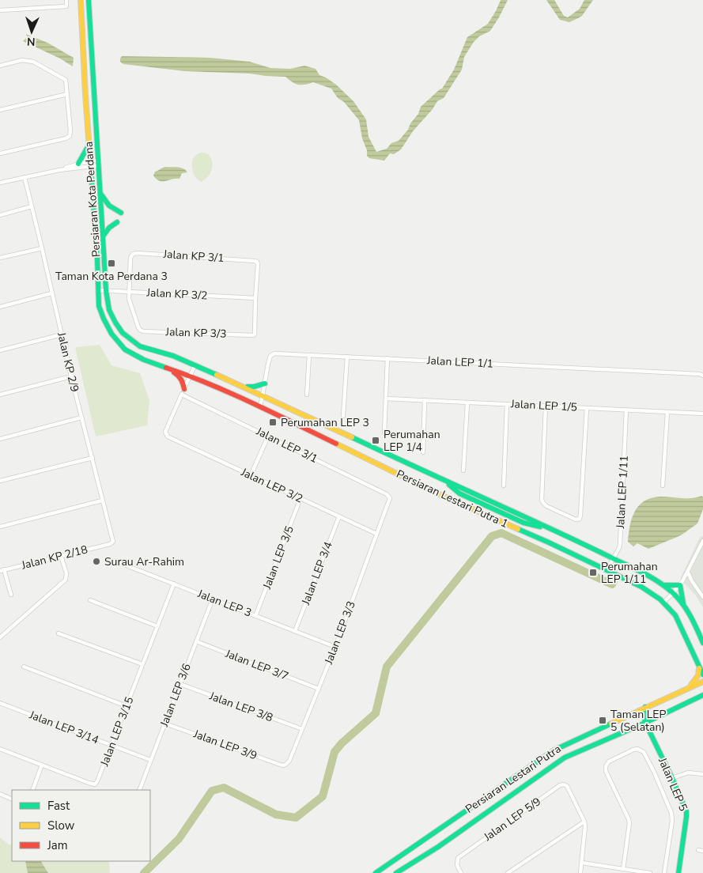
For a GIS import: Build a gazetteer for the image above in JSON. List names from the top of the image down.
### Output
{
  "streets": {
    "street": [
      "Persiaran Kota Perdana",
      "Jalan KP 3/1",
      "Jalan KP 3/2",
      "Jalan KP 3/3",
      "Jalan KP 2/9",
      "Jalan LEP 1/1",
      "Jalan LEP 1/5",
      "Jalan LEP 3/1",
      "Jalan LEP 3/2",
      "Jalan LEP 1/11",
      "Persiaran Lestari Putra 1",
      "Jalan KP 2/18",
      "Jalan LEP 3/5",
      "Jalan LEP 3/4",
      "Jalan LEP 3",
      "Jalan LEP 3/3",
      "Jalan LEP 3/7",
      "Jalan LEP 3/6",
      "Jalan LEP 3/8",
      "Jalan LEP 3/14",
      "Jalan LEP 3/15",
      "Jalan LEP 3/9",
      "Persiaran Lestari Putra",
      "Jalan LEP 5",
      "Jalan LEP 5/9"
    ]
  },
  "crossings": [
    ["Persiaran Kota Perdana", "Jalan KP 3/2"],
    ["Persiaran Kota Perdana", "Persiaran Lestari Putra 1"],
    ["Jalan KP 3/1", "Jalan KP 3/2"],
    ["Jalan KP 3/1", "Jalan KP 3/3"],
    ["Jalan KP 3/2", "Jalan KP 3/3"],
    ["Jalan KP 2/9", "Jalan KP 2/18"],
    ["Jalan LEP 1/1", "Persiaran Lestari Putra 1"],
    ["Jalan LEP 1/5", "Jalan LEP 1/11"],
    ["Jalan LEP 3/1", "Jalan LEP 3/2"],
    ["Jalan LEP 3/1", "Jalan LEP 3/3"],
    ["Jalan LEP 3/2", "Jalan LEP 3/5"],
    ["Jalan LEP 3/2", "Jalan LEP 3/4"],
    ["Jalan LEP 3/2", "Jalan LEP 3/3"],
    ["Jalan LEP 1/11", "Persiaran Lestari Putra 1"],
    ["Jalan LEP 3/5", "Jalan LEP 3"],
    ["Jalan LEP 3/4", "Jalan LEP 3"],
    ["Jalan LEP 3", "Jalan LEP 3/3"],
    ["Jalan LEP 3", "Jalan LEP 3/6"],
    ["Jalan LEP 3", "Jalan LEP 3/15"],
    ["Jalan LEP 3/3", "Jalan LEP 3/7"],
    ["Jalan LEP 3/3", "Jalan LEP 3/8"],
    ["Jalan LEP 3/3", "Jalan LEP 3/9"],
    ["Jalan LEP 3/7", "Jalan LEP 3/6"],
    ["Jalan LEP 3/6", "Jalan LEP 3/8"],
    ["Jalan LEP 3/6", "Jalan LEP 3/14"],
    ["Jalan LEP 3/6", "Jalan LEP 3/9"],
    ["Jalan LEP 3/14", "Jalan LEP 3/15"],
    ["Persiaran Lestari Putra", "Jalan LEP 5"]
  ],
  "places": {
    "transit": [
      "Taman Kota Perdana 3",
      "Perumahan LEP 3",
      "Perumahan LEP 1/4",
      "Perumahan LEP 1/11",
      "Taman LEP 5 (Selatan)"
    ],
    "other": ["Surau Ar-Rahim"]
  },
  "legend": ["Fast", "Slow", "Jam"],
  "north": "bottom"
}
